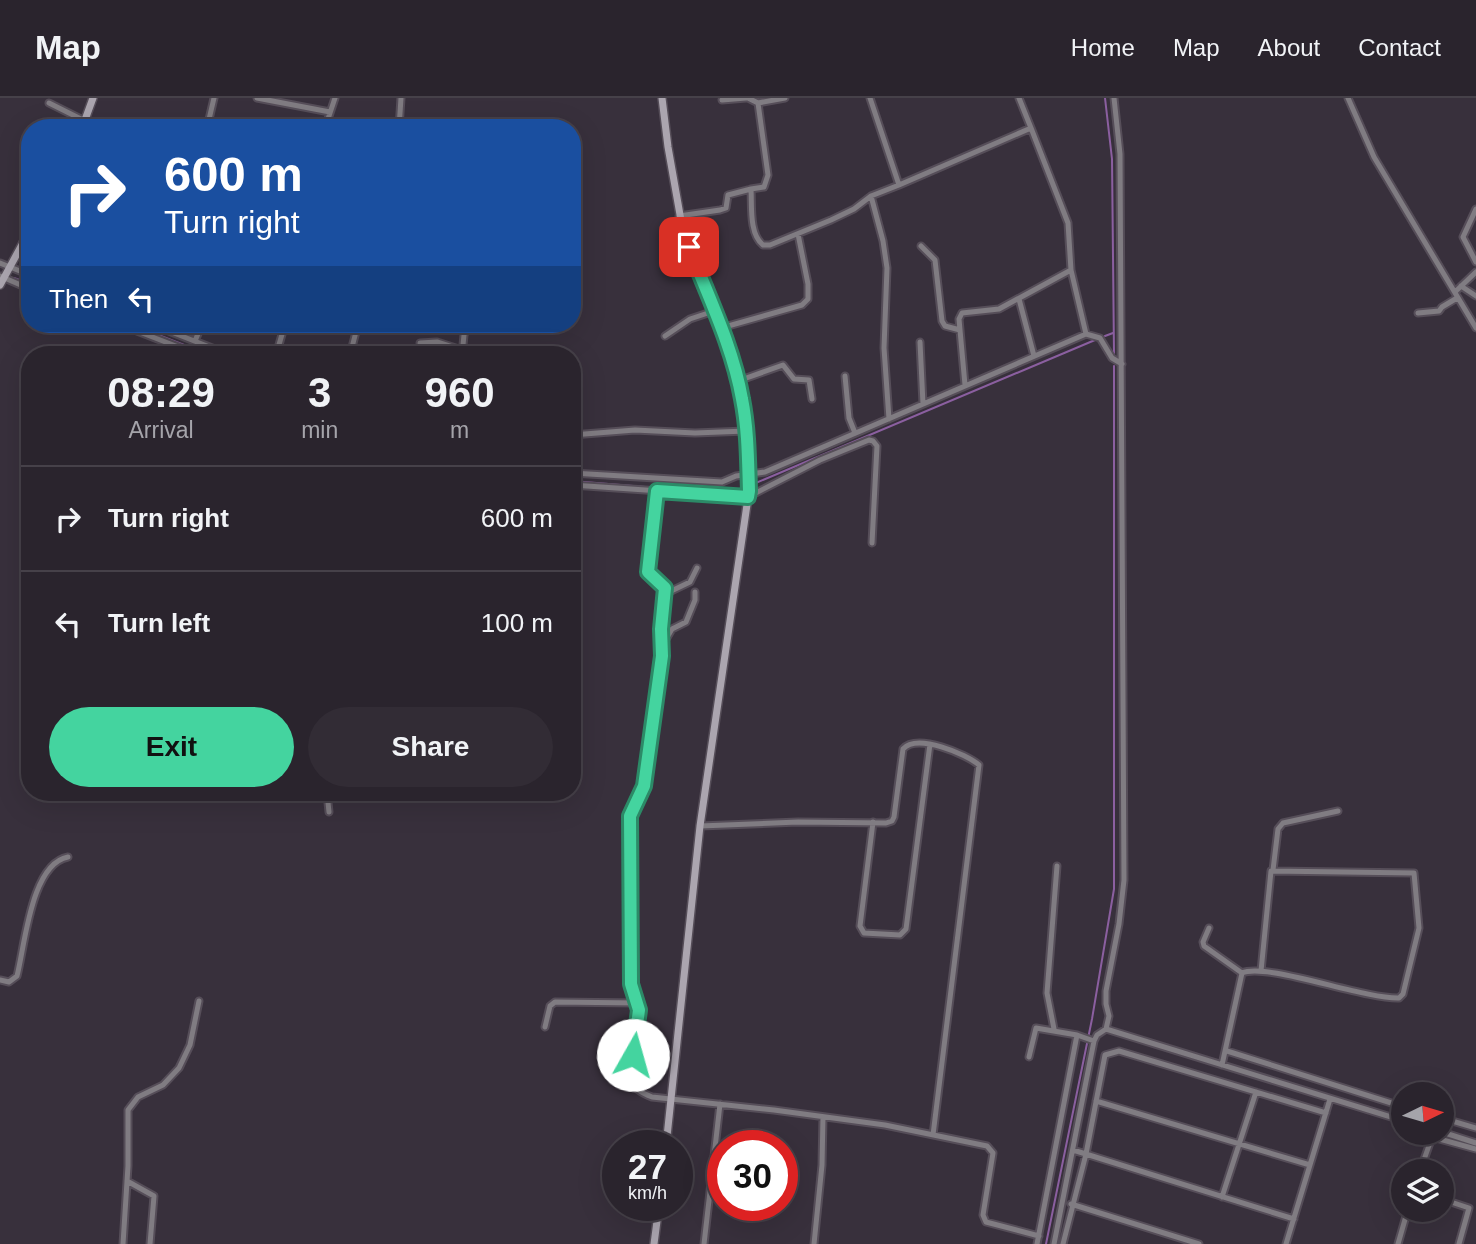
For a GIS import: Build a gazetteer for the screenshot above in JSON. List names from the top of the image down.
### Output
{
  "north": "right",
  "page": {
    "header": "Map",
    "nav": [
      "Home",
      "Map",
      "About",
      "Contact"
    ],
    "turn": ["600 m", "Turn right"],
    "then": "Then",
    "eta": [
      "08:29",
      "Arrival",
      "3",
      "min",
      "960",
      "m"
    ],
    "list": [
      {
        "name": "Turn right",
        "value": "600 m"
      },
      {
        "name": "Turn left",
        "value": "100 m"
      }
    ],
    "buttons": ["Exit", "Share"],
    "speed": "27 km/h",
    "limit": "30"
  }
}
